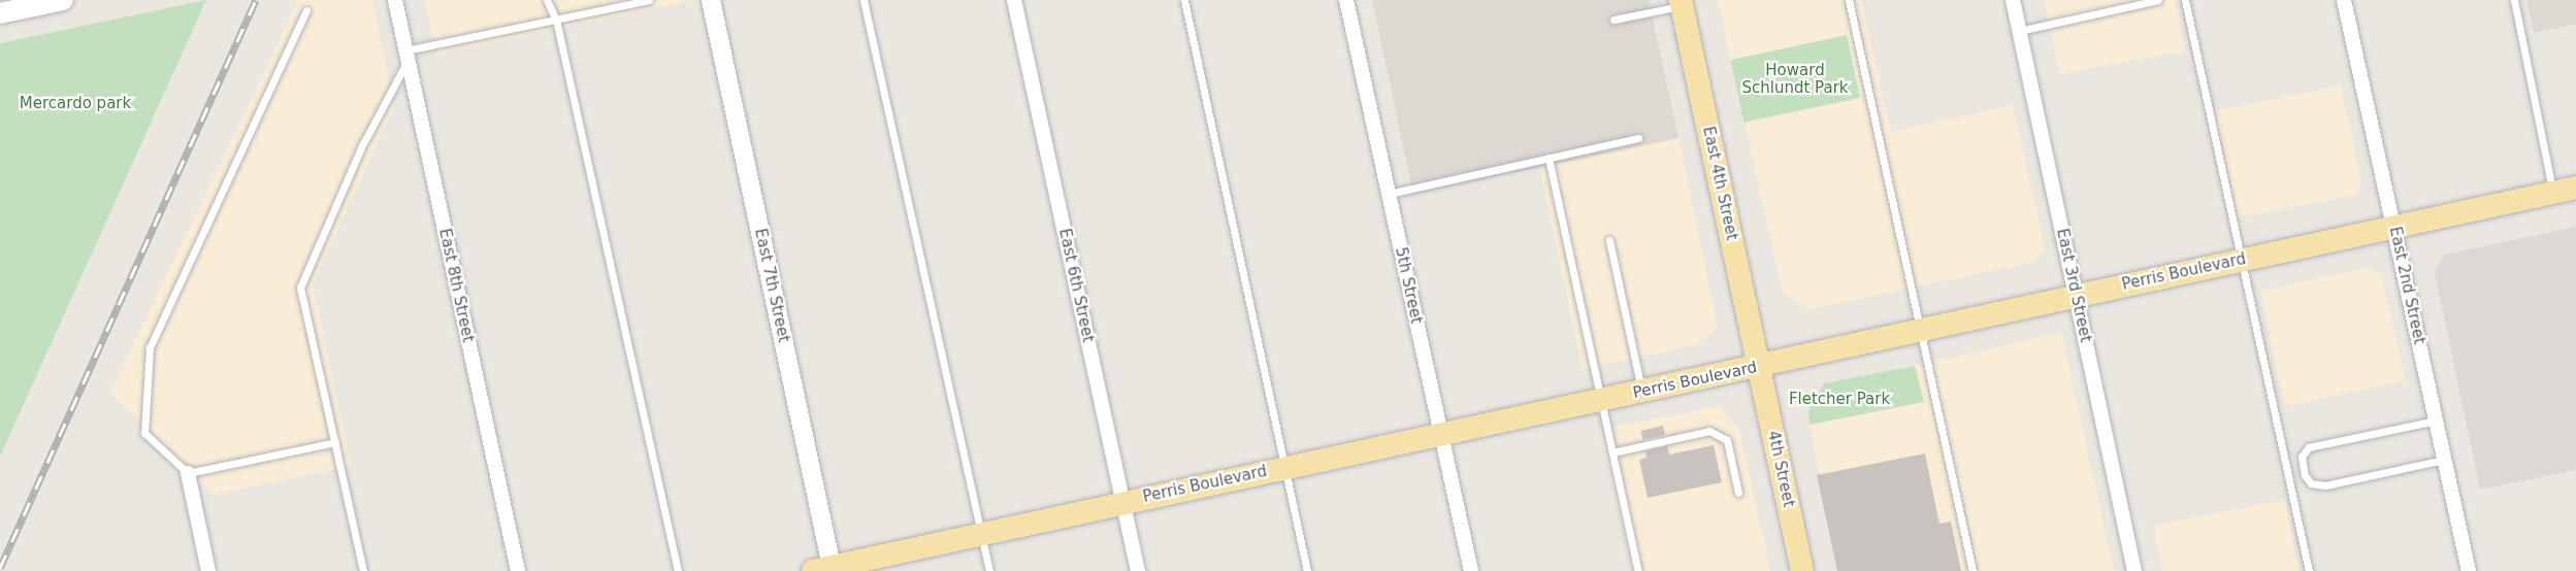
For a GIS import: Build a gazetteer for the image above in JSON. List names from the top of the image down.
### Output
{
  "streets": {
    "main road": ["East 4th Street", "Perris Boulevard", "4th Street"],
    "street": [
      "East 8th Street",
      "East 7th Street",
      "East 6th Street",
      "5th Street",
      "East 3rd Street",
      "East 2nd Street"
    ]
  },
  "crossings": [
    ["East 4th Street", "Perris Boulevard"],
    ["East 4th Street", "4th Street"],
    ["Perris Boulevard", "East 7th Street"],
    ["Perris Boulevard", "East 6th Street"],
    ["Perris Boulevard", "5th Street"],
    ["Perris Boulevard", "East 3rd Street"],
    ["Perris Boulevard", "East 2nd Street"],
    ["Perris Boulevard", "4th Street"]
  ],
  "parks": ["Howard Schlundt Park", "Mercardo park", "Fletcher Park"]
}
